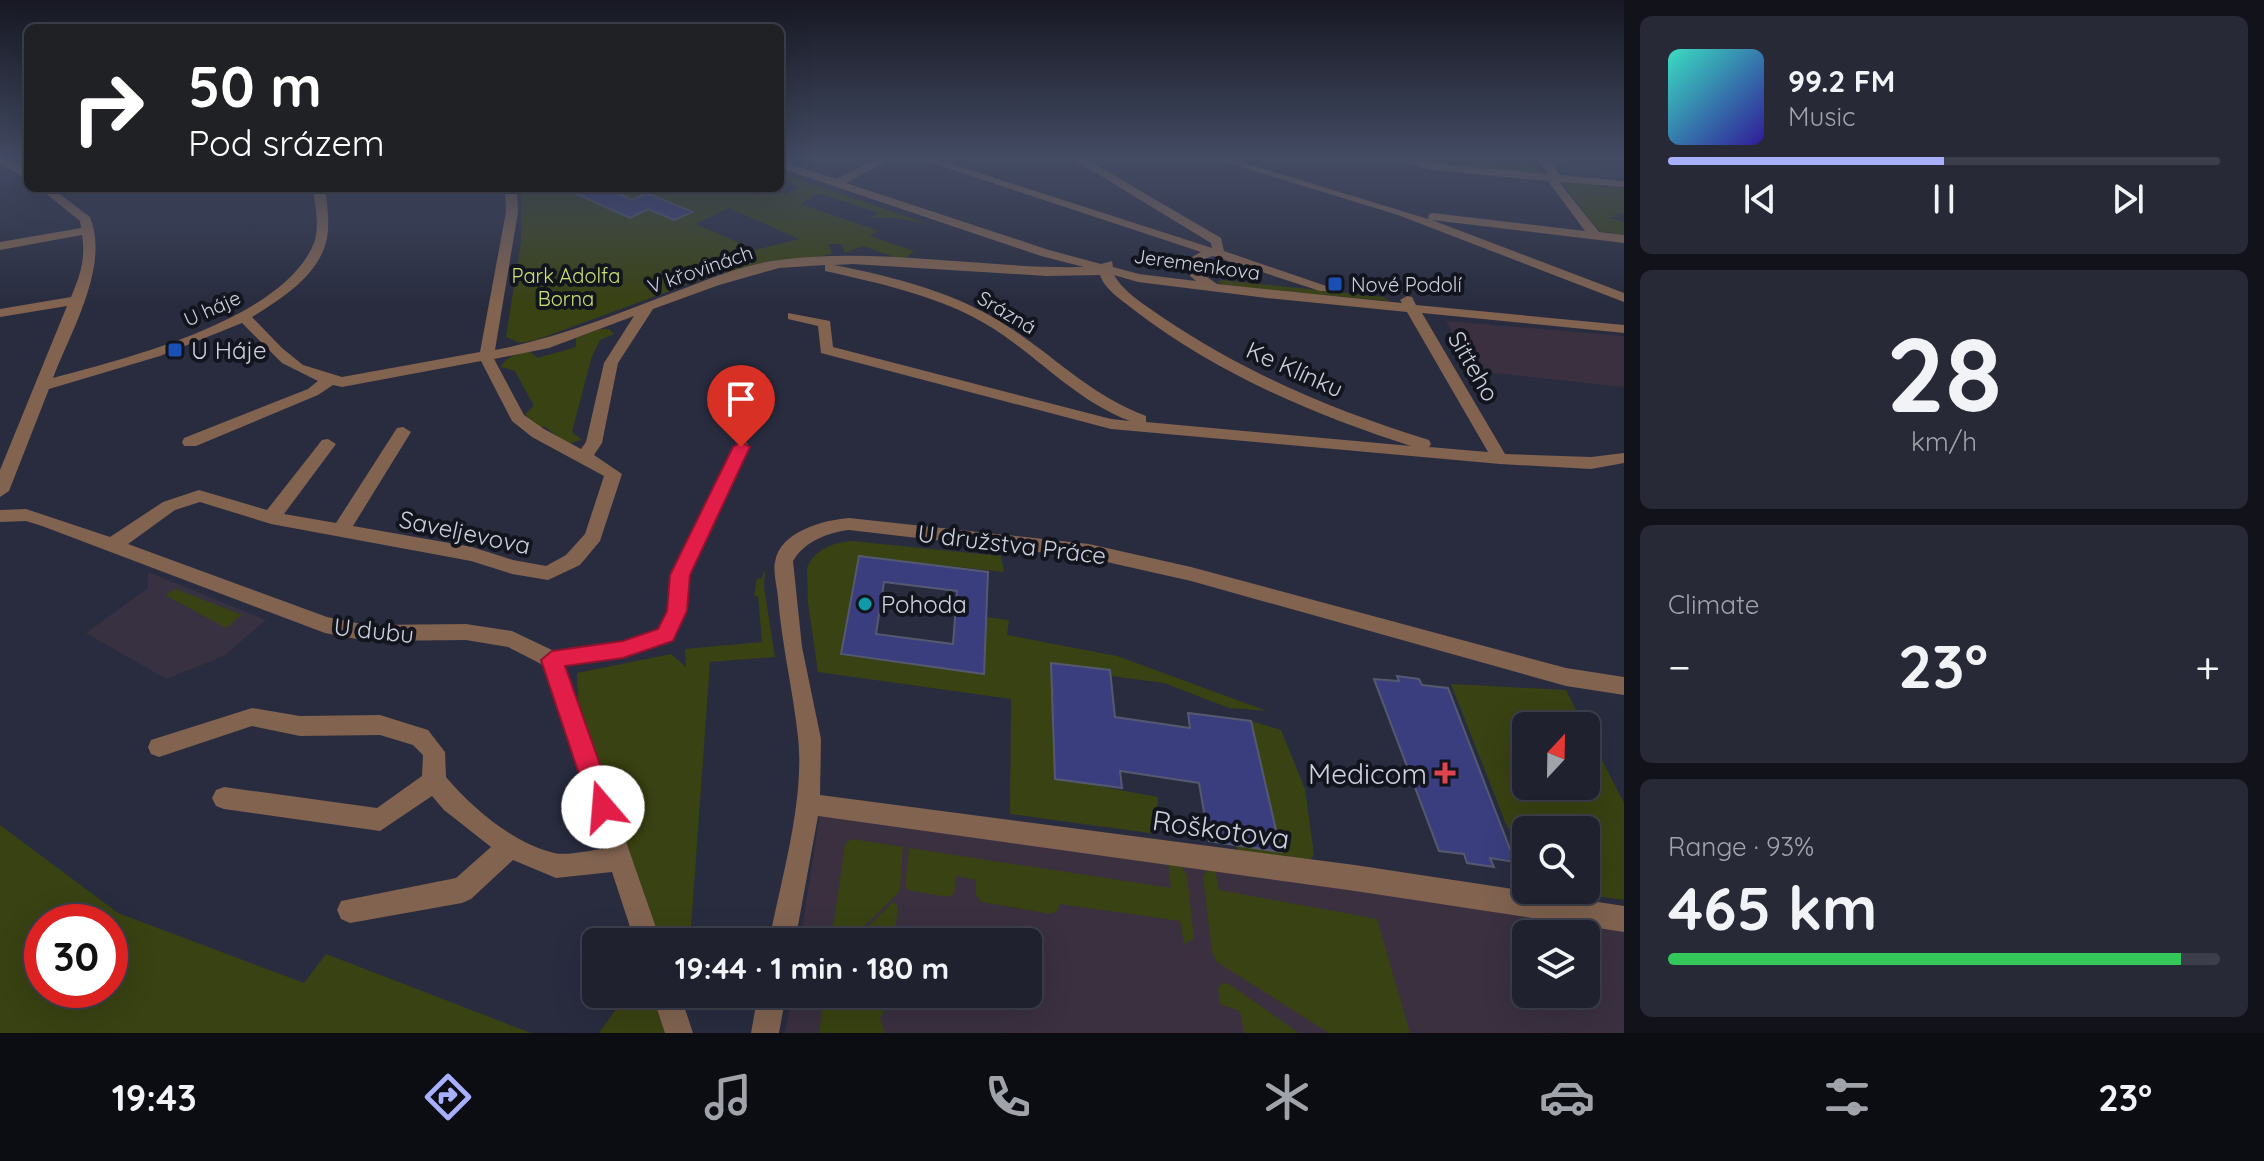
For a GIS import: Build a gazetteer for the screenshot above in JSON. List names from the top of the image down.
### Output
{
  "streets": {
    "street": [
      "Jeremenkova",
      "V křovinách",
      "U háje",
      "Srázná",
      "Sitteho",
      "Ke Klínku",
      "Saveljevova",
      "U družstva Práce",
      "U dubu",
      "Roškotova"
    ]
  },
  "crossings": [
    ["Jeremenkova", "V křovinách"],
    ["Jeremenkova", "Sitteho"],
    ["Jeremenkova", "Ke Klínku"],
    ["V křovinách", "U háje"],
    ["V křovinách", "Srázná"],
    ["V křovinách", "Ke Klínku"],
    ["Sitteho", "Ke Klínku"],
    ["Saveljevova", "U dubu"],
    ["U družstva Práce", "Roškotova"]
  ],
  "parks": ["Park Adolfa Borna"],
  "places": {
    "transit": ["Nové Podolí", "U Háje"],
    "other": ["Pohoda"],
    "health": ["Medicom"]
  },
  "north": "top",
  "page": {
    "turn": ["50 m", "Pod srázem"],
    "song": ["99.2 FM", "Music"],
    "tile": [
      ["28", "km/h"],
      "Climate",
      ["Range · 93%", "465 km"]
    ],
    "heat": ["−", "23°", "+"],
    "limit": "30",
    "trip": "19:44 · 1 min · 180 m",
    "tabs": ["19:43", "23°"]
  }
}
